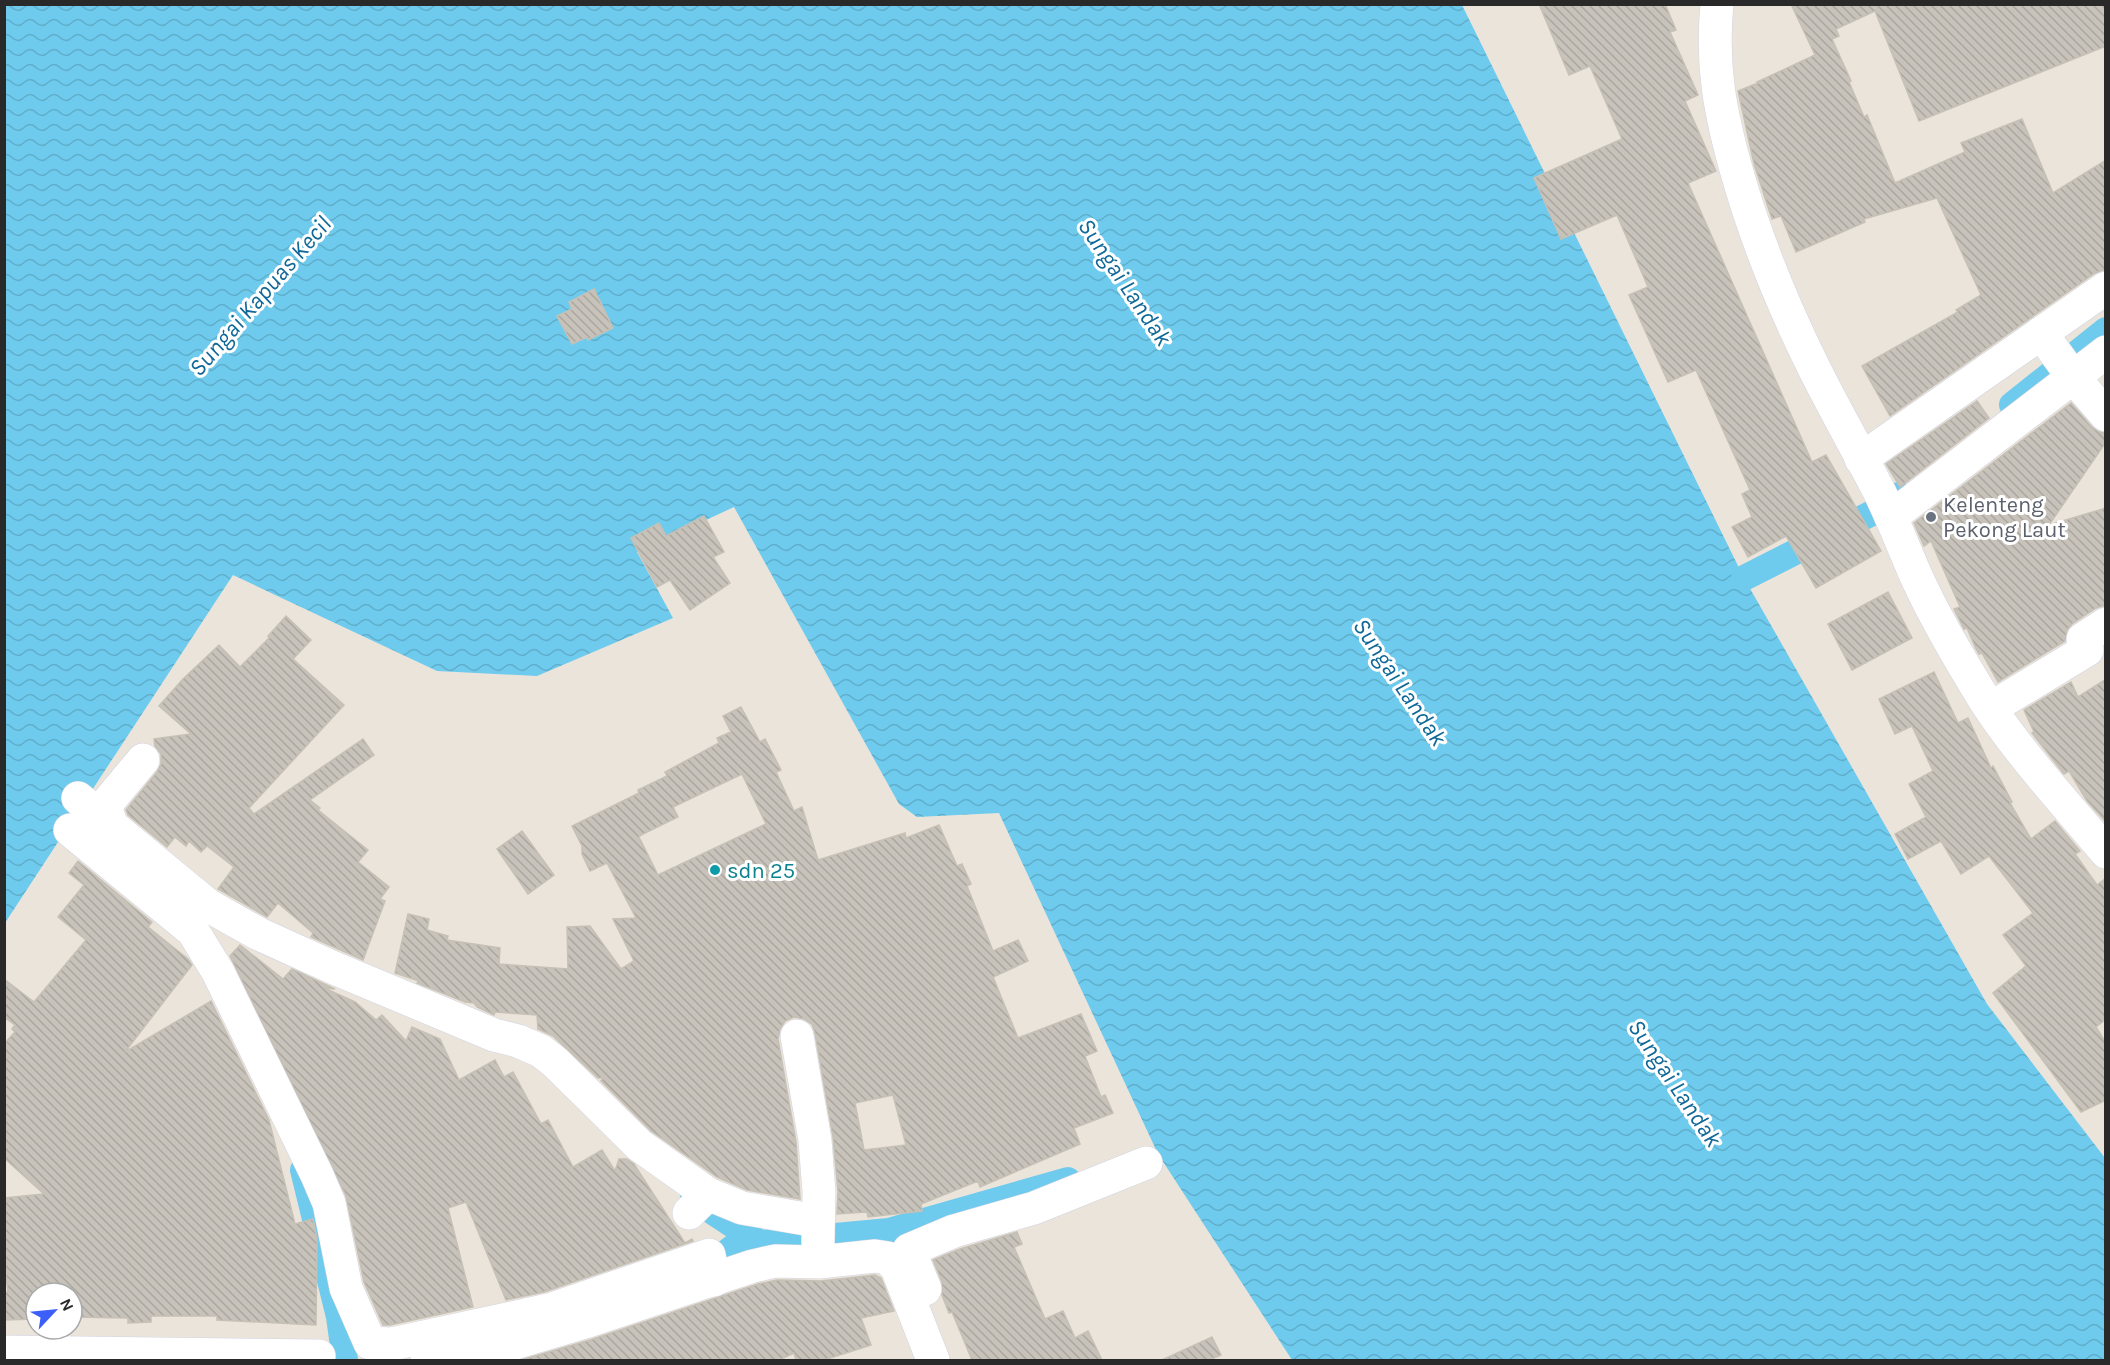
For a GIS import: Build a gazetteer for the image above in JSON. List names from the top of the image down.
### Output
{
  "water": ["Sungai Landak", "Sungai Kapuas Kecil"],
  "places": ["Kelenteng Pekong Laut", "sdn 25"],
  "north": "top right"
}
